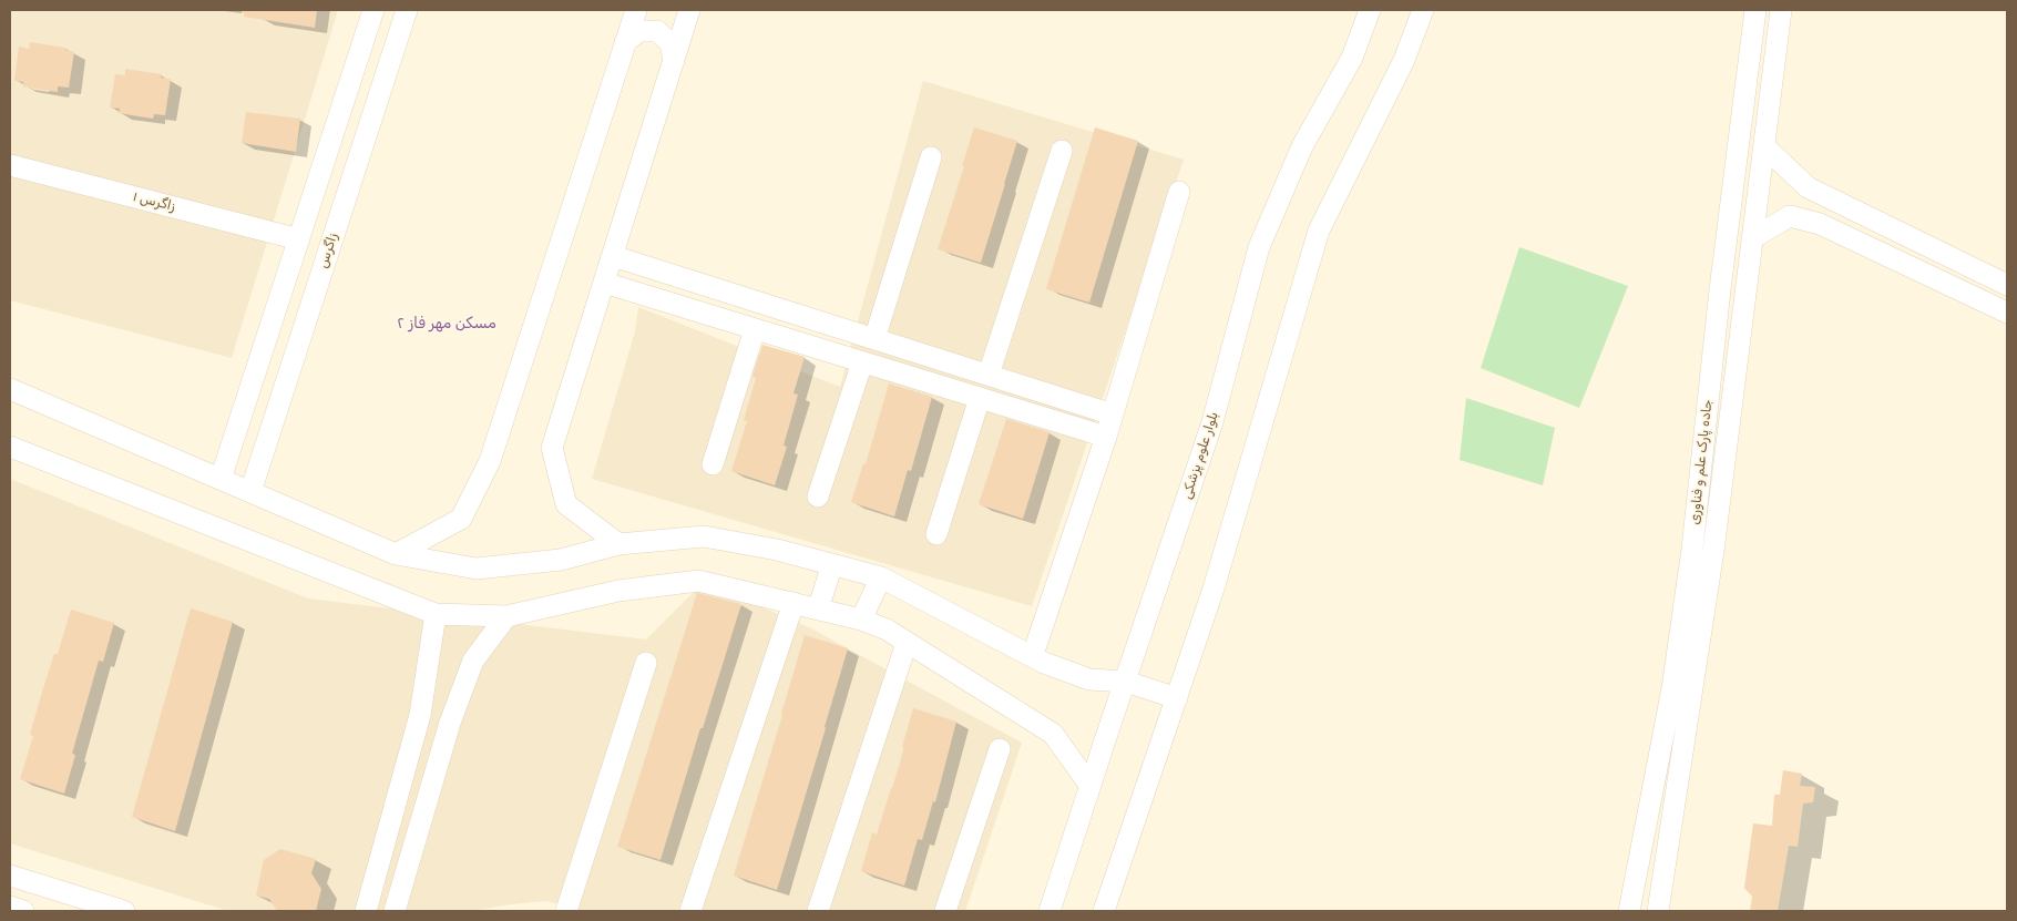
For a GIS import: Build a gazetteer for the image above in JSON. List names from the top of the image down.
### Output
{
  "streets": {
    "street": [
      "زاگرس ۱",
      "زاگرس",
      "بلوار علوم پزشکی",
      "جاده پارک علم و فناوری"
    ]
  },
  "districts": ["مسکن مهر فاز ۲"]
}
